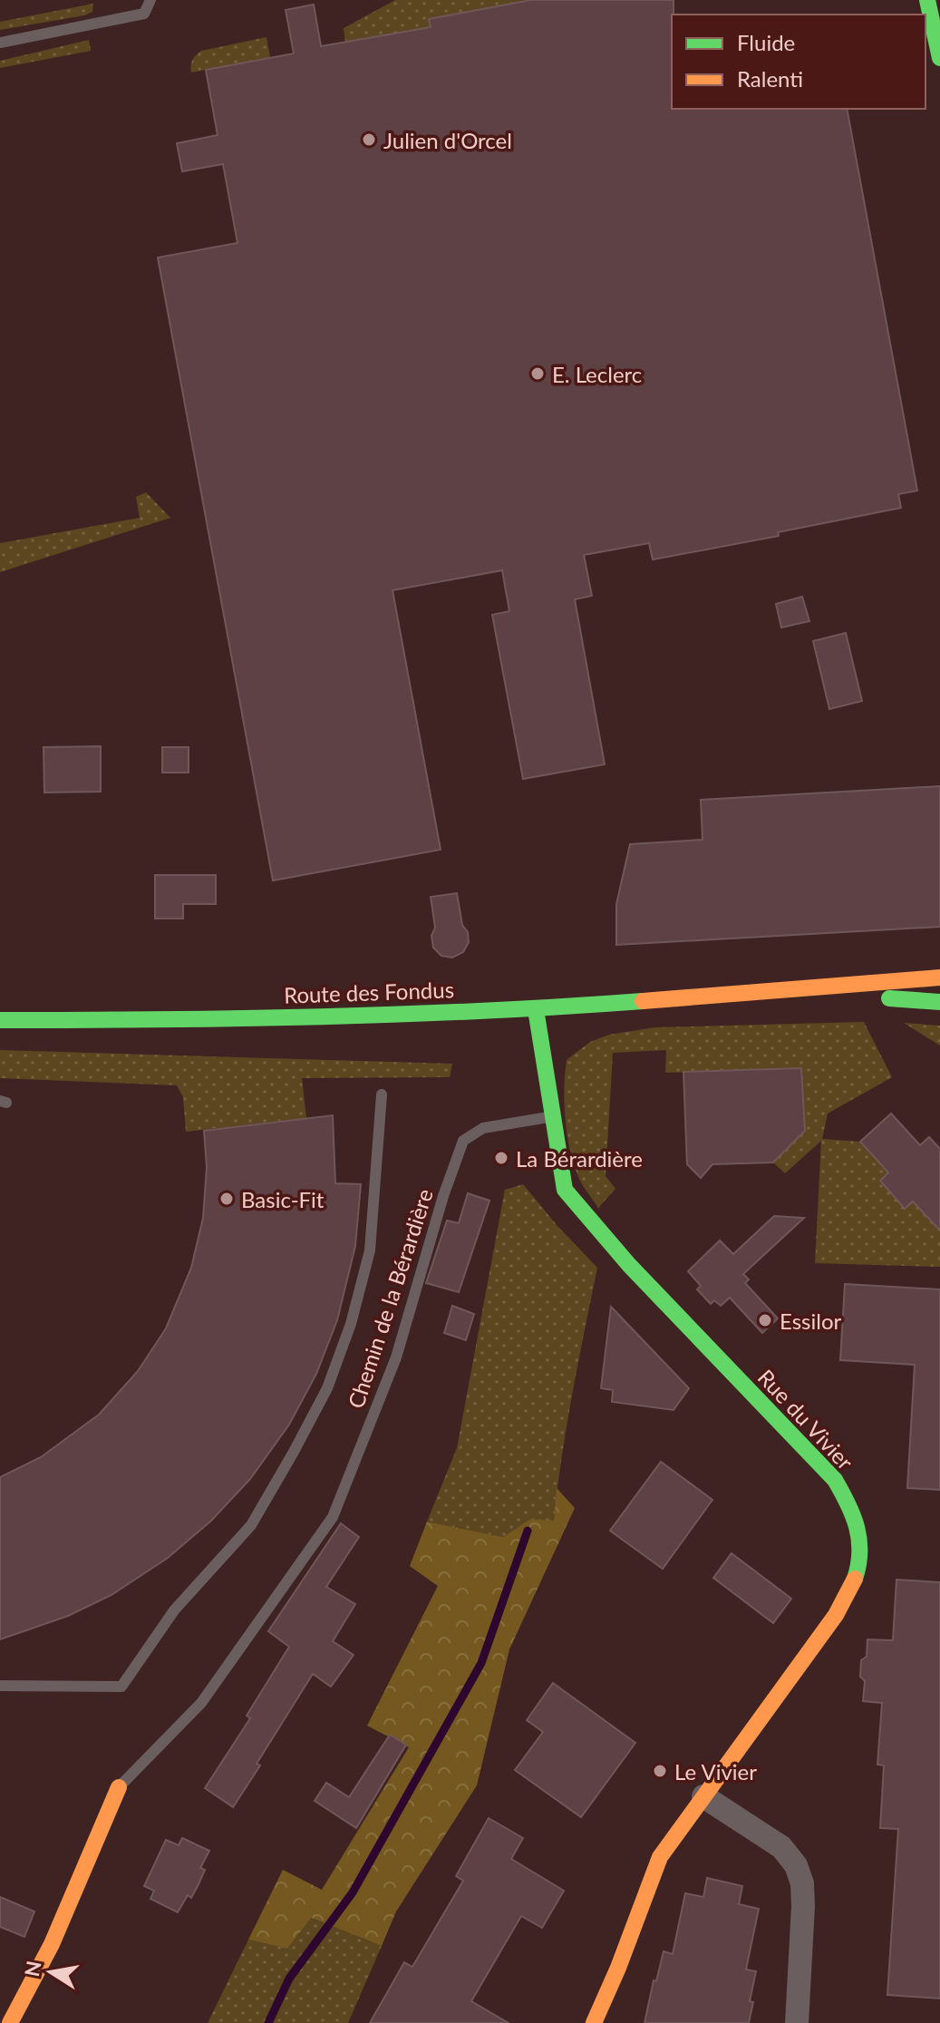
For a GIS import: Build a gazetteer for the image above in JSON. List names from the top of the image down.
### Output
{
  "streets": {
    "street": ["Route des Fondus", "Rue du Vivier"],
    "lane": ["Chemin de la Bérardière"]
  },
  "crossings": [
    ["Route des Fondus", "Rue du Vivier"],
    ["Chemin de la Bérardière", "Rue du Vivier"]
  ],
  "places": [
    "Julien d'Orcel",
    "E. Leclerc",
    "La Bérardière",
    "Basic-Fit",
    "Essilor",
    "Le Vivier"
  ],
  "legend": ["Fluide", "Ralenti"],
  "north": "left"
}
